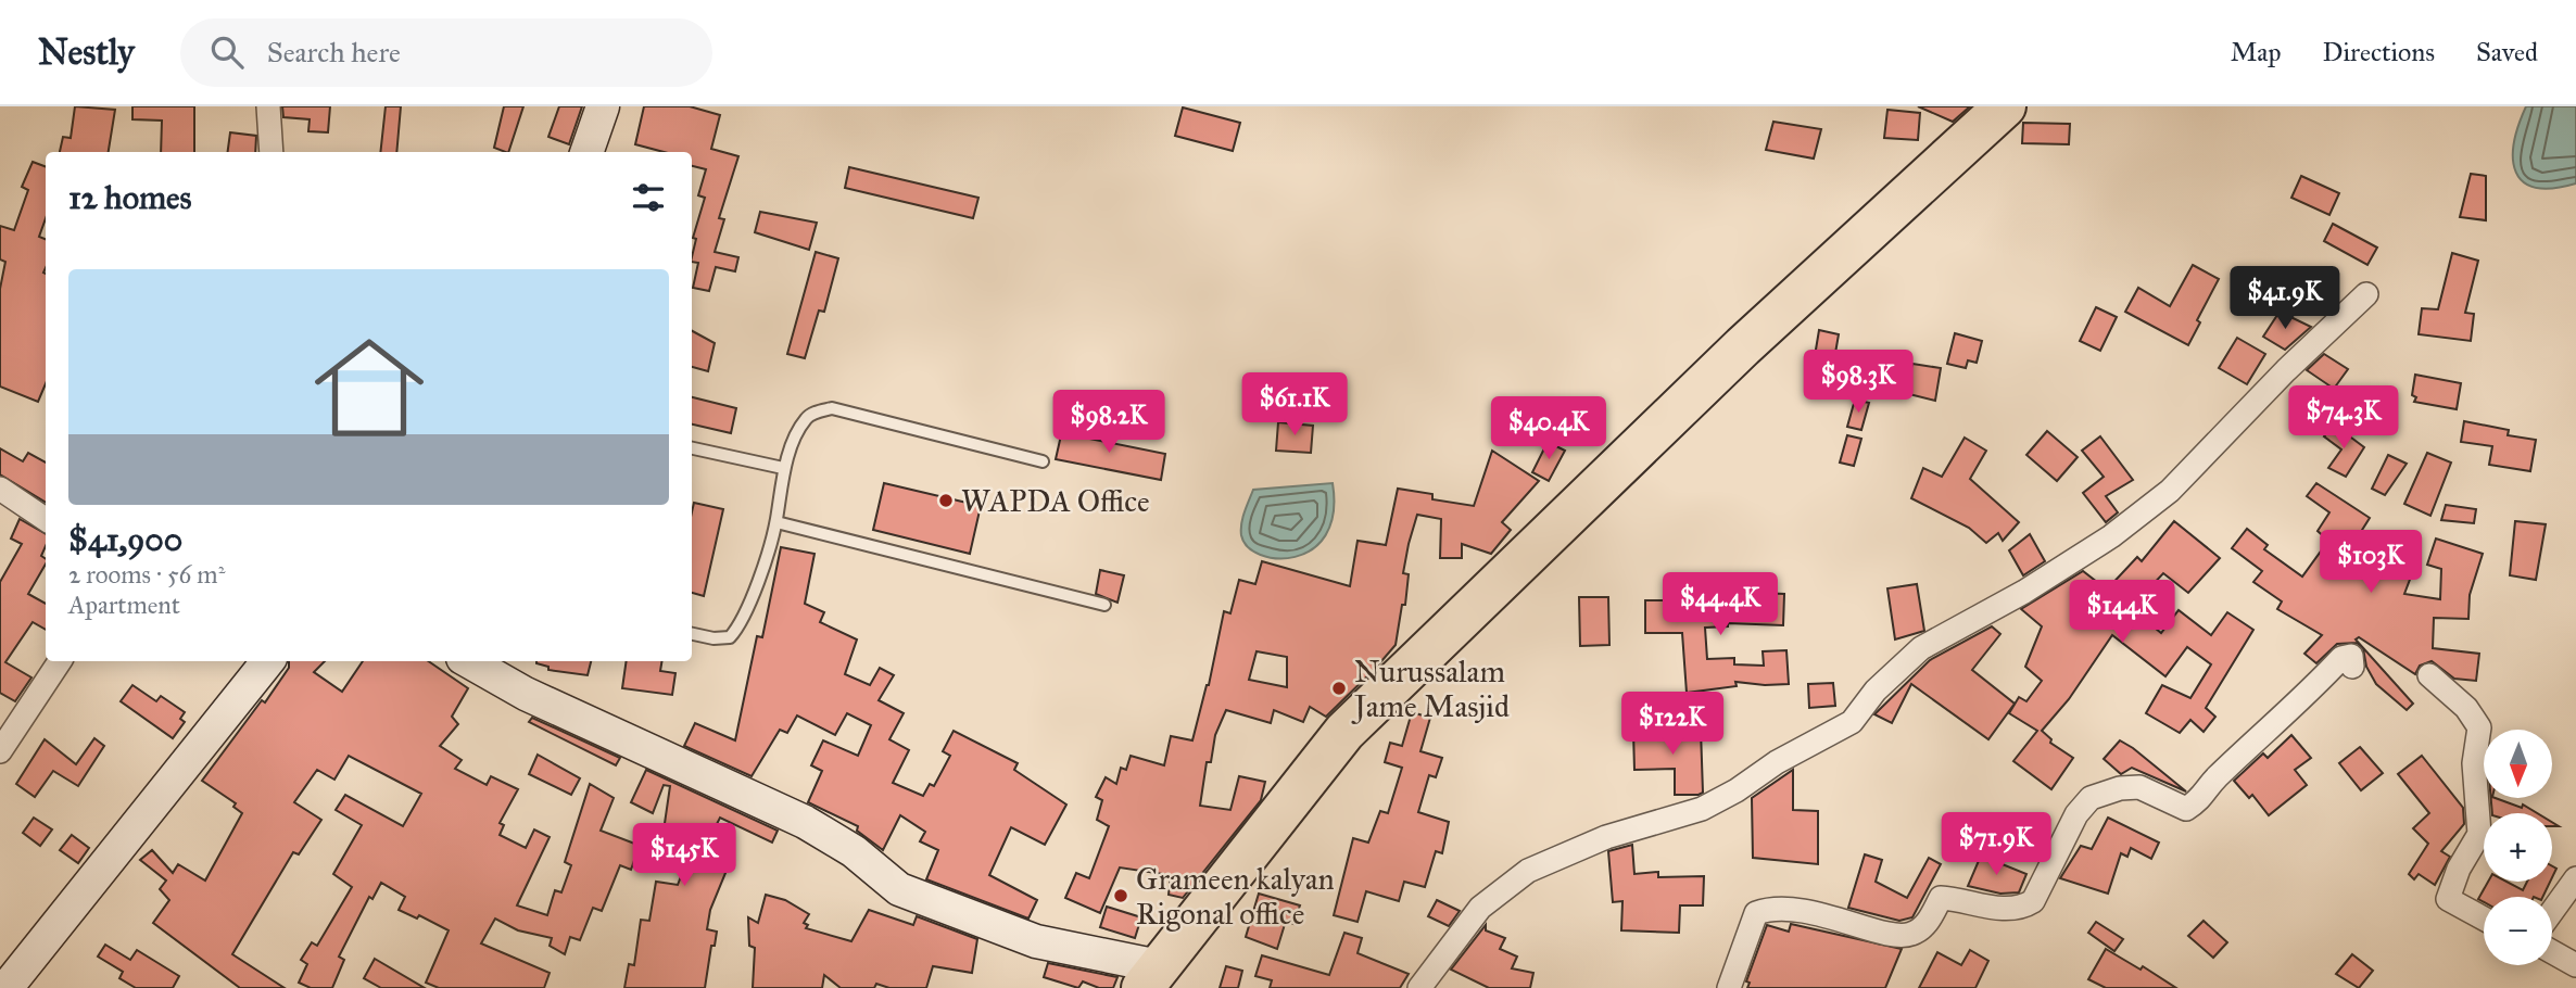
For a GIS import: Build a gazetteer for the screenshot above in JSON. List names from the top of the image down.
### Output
{
  "places": ["WAPDA Office", "Nurussalam Jame Masjid", "Grameen kalyan Rigonal office"],
  "north": "bottom",
  "page": {
    "header": "Nestly",
    "search": "Search here",
    "nav": ["Map", "Directions", "Saved"],
    "heading": "12 homes",
    "list": [
      {
        "name": "$41,900",
        "note": "2 rooms · 56 m² · Apartment"
      }
    ],
    "price": [
      "$41.9K",
      "$98.3K",
      "$61.1K",
      "$74.3K",
      "$98.2K",
      "$40.4K",
      "$103K",
      "$44.4K",
      "$144K",
      "$122K",
      "$71.9K",
      "$145K"
    ],
    "map_buttons": ["+", "−"]
  }
}
